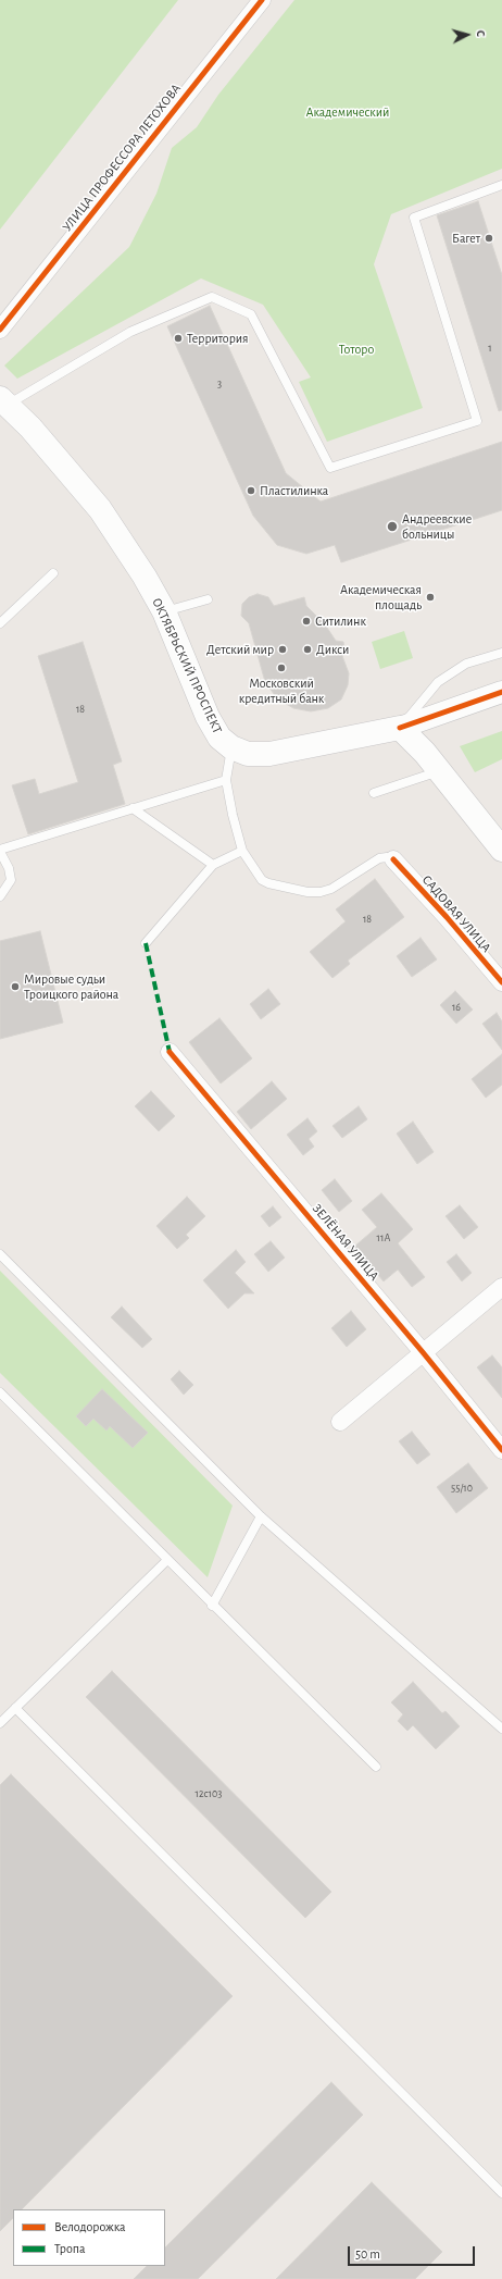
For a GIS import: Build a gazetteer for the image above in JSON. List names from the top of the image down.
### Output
{
  "streets": {
    "main road": ["ОКТЯБРЬСКИЙ ПРОСПЕКТ"],
    "street": ["УЛИЦА ПРОФЕССОРА ЛЕТОХОВА", "САДОВАЯ УЛИЦА", "ЗЕЛЁНАЯ УЛИЦА"]
  },
  "parks": ["Академический", "Тоторо"],
  "places": [
    "Багет",
    "Территория",
    "Пластилинка",
    "Андреевские больницы",
    "Академическая площадь",
    "Ситилинк",
    "Детский мир",
    "Дикси",
    "Московский кредитный банк",
    "Мировые судьи Троицкого района"
  ],
  "house_numbers": [
    "1",
    "3",
    "18",
    "18",
    "16",
    "11А",
    "55/10",
    "12с103"
  ],
  "legend": ["Велодорожка", "Тропа"],
  "scale_bar": "50 m",
  "north": "right"
}
